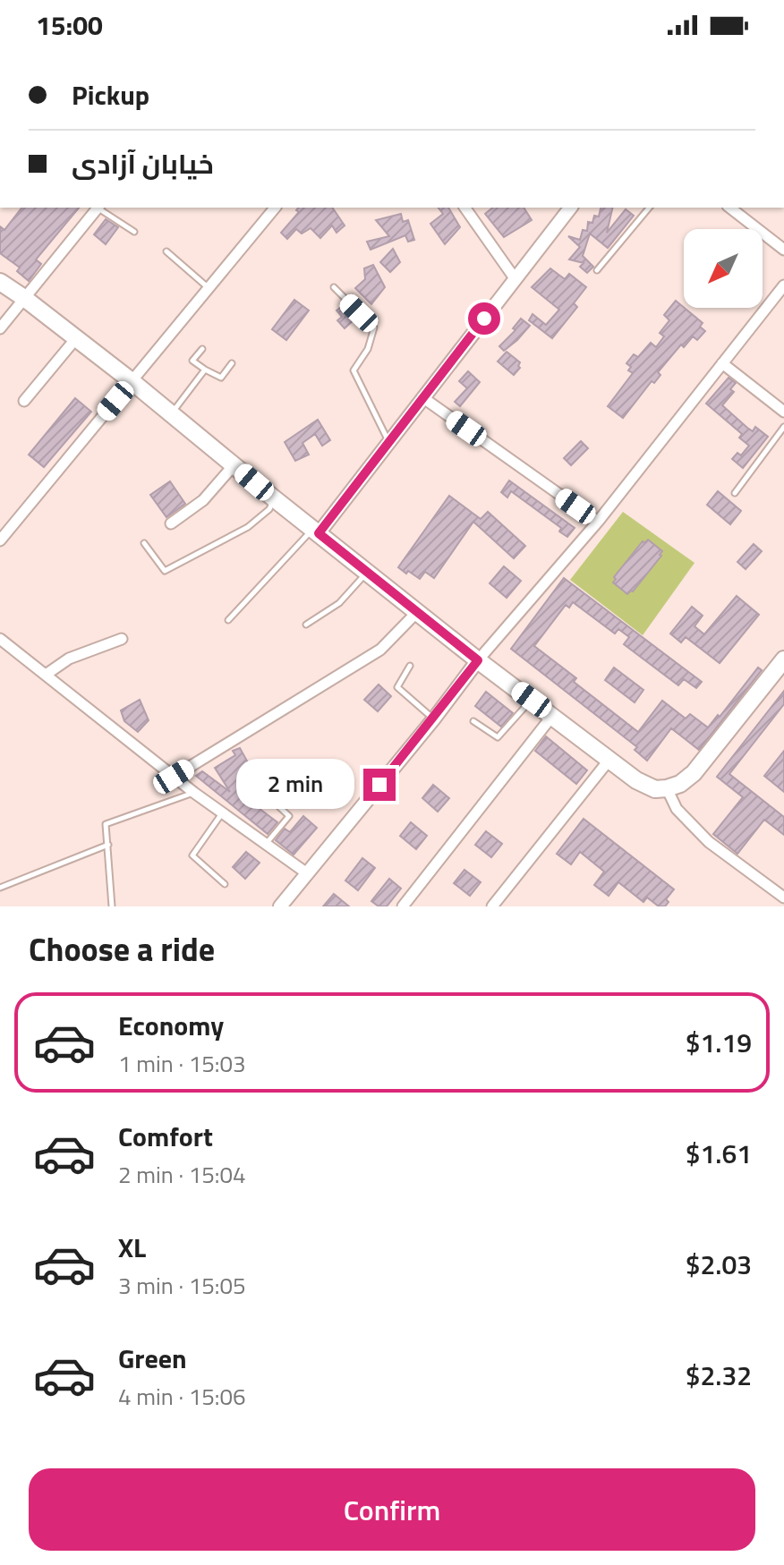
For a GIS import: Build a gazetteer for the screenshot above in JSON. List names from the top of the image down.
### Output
{
  "north": "bottom left",
  "page": {
    "status": "15:00",
    "banner": ["Pickup", "خیابان آزادی"],
    "bubble": "2 min",
    "heading": "Choose a ride",
    "list": [
      {
        "name": "Economy",
        "note": "1 min · 15:03",
        "value": "$1.19"
      },
      {
        "name": "Comfort",
        "note": "2 min · 15:04",
        "value": "$1.61"
      },
      {
        "name": "XL",
        "note": "3 min · 15:05",
        "value": "$2.03"
      },
      {
        "name": "Green",
        "note": "4 min · 15:06",
        "value": "$2.32"
      }
    ],
    "buttons": "Confirm"
  }
}
